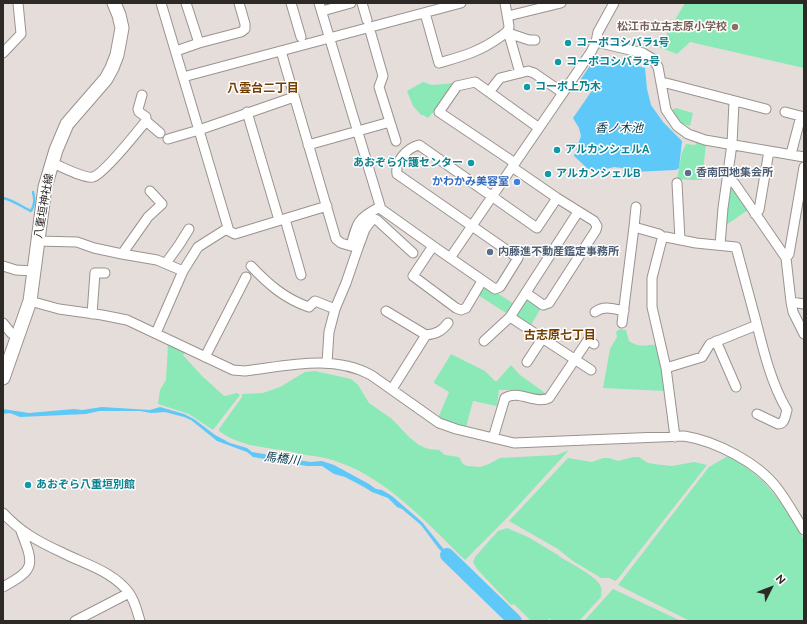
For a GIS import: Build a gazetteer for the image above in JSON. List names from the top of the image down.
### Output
{
  "streets": {
    "main road": ["八重垣神社線"]
  },
  "districts": ["八雲台二丁目", "古志原七丁目"],
  "water": ["香ノ木池", "馬橋川"],
  "places": [
    "松江市立古志原小学校",
    "コーポコシバラ1号",
    "コーポコシバラ2号",
    "コーポ上乃木",
    "アルカンシェルA",
    "あおぞら介護センター",
    "香南団地集会所",
    "アルカンシェルB",
    "かわかみ美容室",
    "内藤進不動産鑑定事務所",
    "あおぞら八重垣別館"
  ],
  "north": "top right"
}
